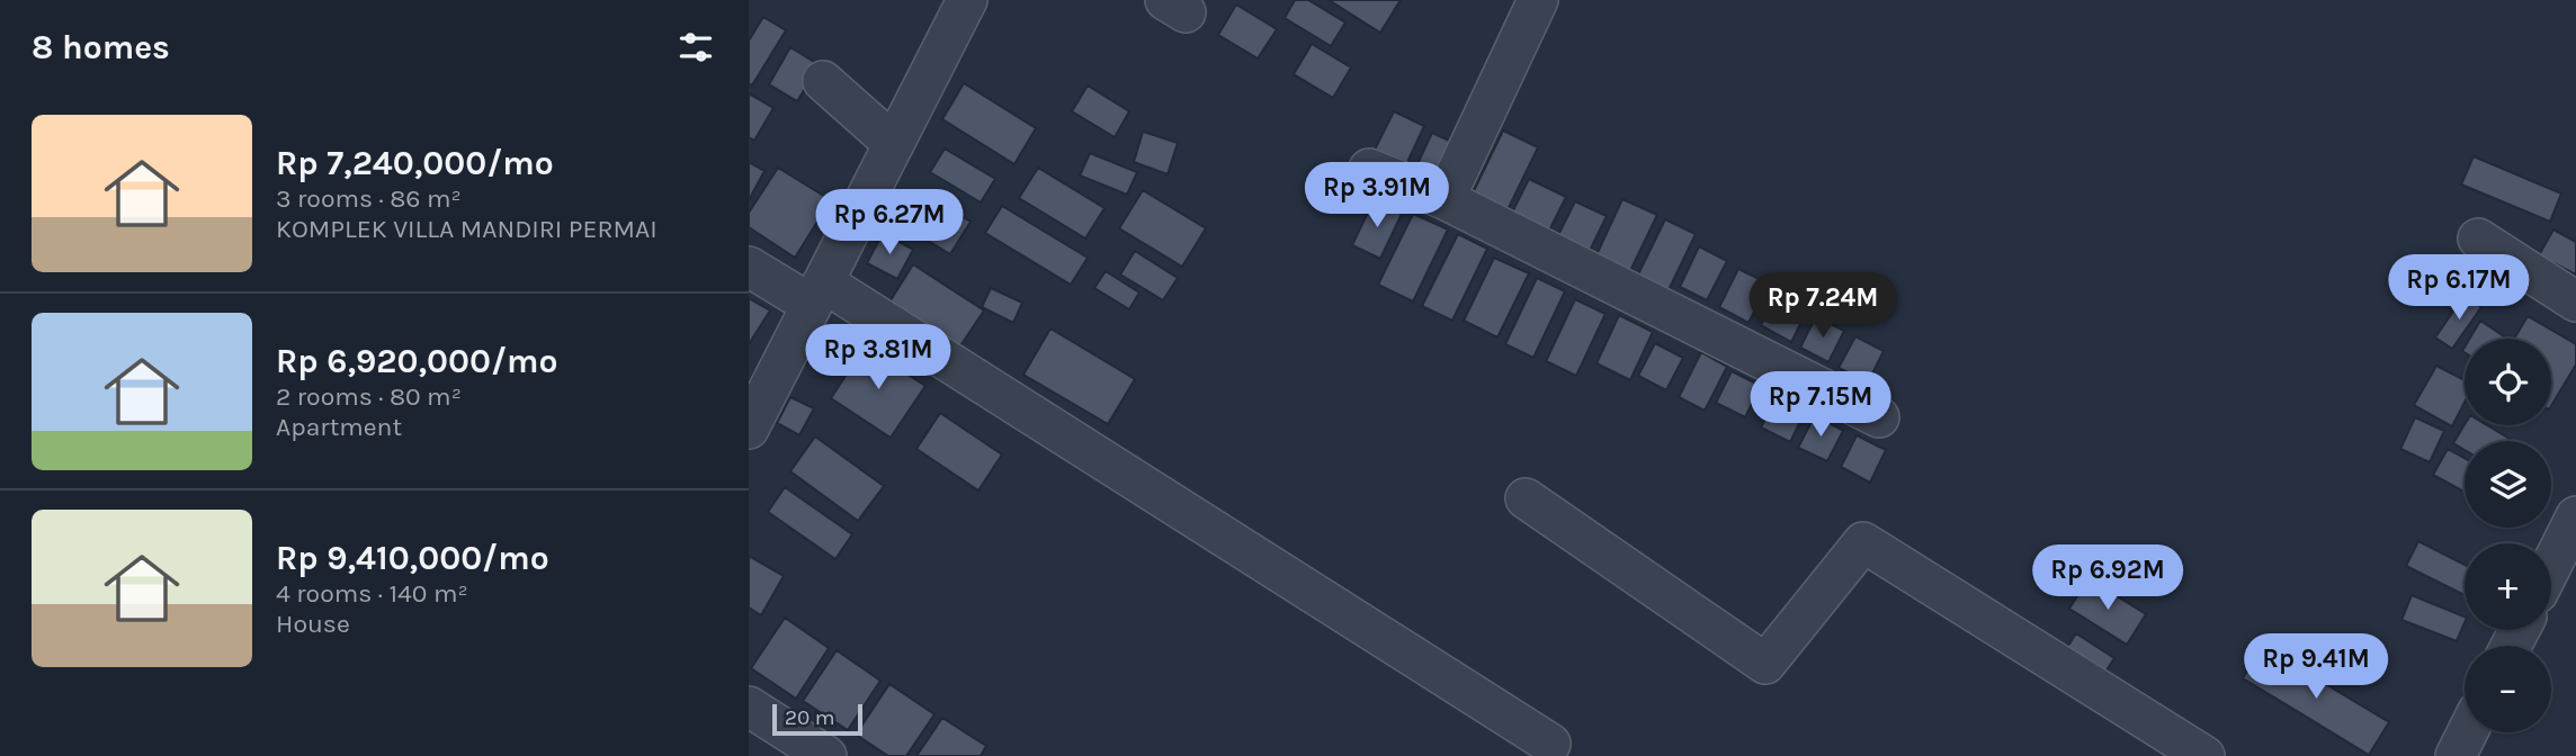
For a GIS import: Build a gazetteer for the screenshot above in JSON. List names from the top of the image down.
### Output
{
  "scale_bar": "20 m",
  "page": {
    "heading": "8 homes",
    "list": [
      {
        "name": "Rp 7,240,000/mo",
        "note": "3 rooms · 86 m² · KOMPLEK VILLA MANDIRI PERMAI"
      },
      {
        "name": "Rp 6,920,000/mo",
        "note": "2 rooms · 80 m² · Apartment"
      },
      {
        "name": "Rp 9,410,000/mo",
        "note": "4 rooms · 140 m² · House"
      }
    ],
    "price": [
      "Rp 3.91M",
      "Rp 6.27M",
      "Rp 6.17M",
      "Rp 7.24M",
      "Rp 3.81M",
      "Rp 7.15M",
      "Rp 6.92M",
      "Rp 9.41M"
    ],
    "map_buttons": ["+", "−"],
    "scale": "20 m"
  }
}
